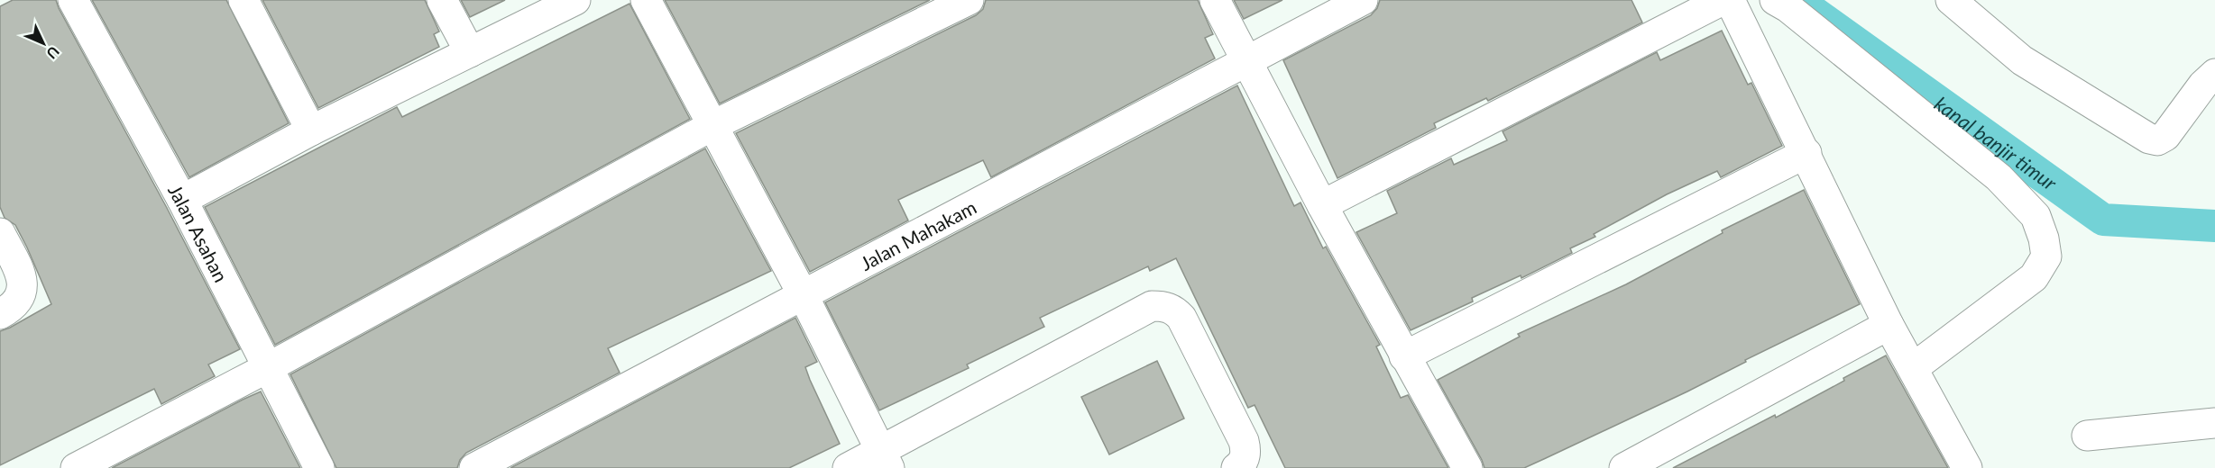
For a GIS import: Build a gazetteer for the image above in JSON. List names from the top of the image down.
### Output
{
  "streets": {
    "street": ["Jalan Asahan", "Jalan Mahakam"]
  },
  "water": ["kanal banjir timur"],
  "north": "bottom right"
}
